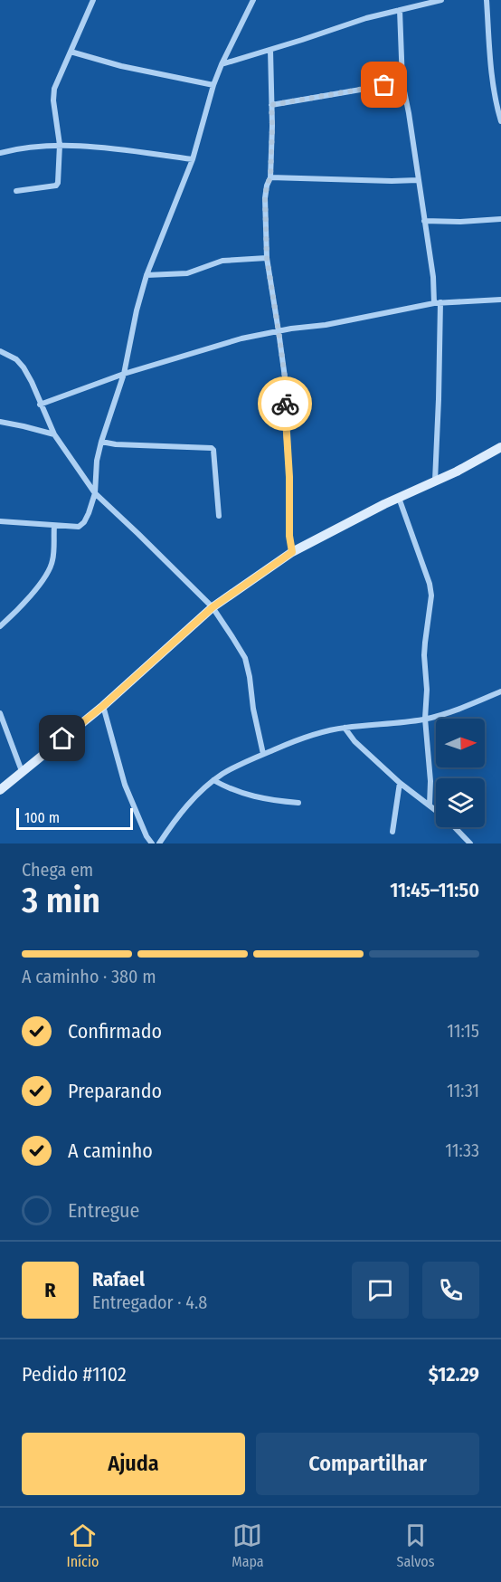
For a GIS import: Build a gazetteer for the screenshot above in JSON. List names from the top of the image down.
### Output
{
  "scale_bar": "100 m",
  "north": "right",
  "page": {
    "scale": "100 m",
    "heading": ["3 min", "Chega em", "11:45–11:50"],
    "panel": [
      "Rafael",
      "Entregador · 4.8",
      "Pedido #1102",
      "$12.29"
    ],
    "bar": "A caminho · 380 m",
    "list": [
      ["Confirmado", "11:15"],
      ["Preparando", "11:31"],
      ["A caminho", "11:33"],
      "Entregue"
    ],
    "round": "R",
    "buttons": ["Ajuda", "Compartilhar"],
    "tabs": ["Início", "Mapa", "Salvos"]
  }
}
